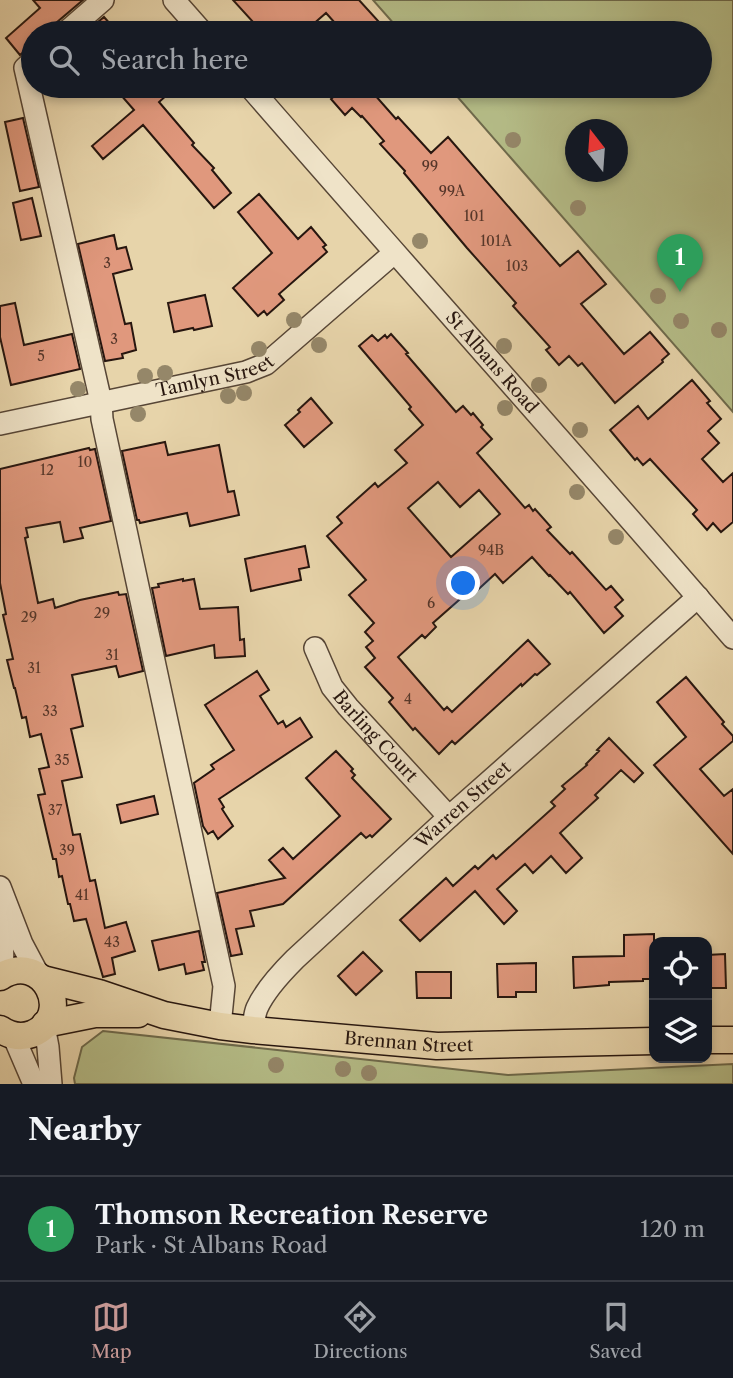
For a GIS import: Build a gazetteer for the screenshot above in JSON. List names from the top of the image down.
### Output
{
  "streets": {
    "main road": ["Brennan Street"],
    "street": [
      "St Albans Road",
      "Tamlyn Street",
      "Barling Court",
      "Warren Street"
    ]
  },
  "crossings": [
    ["St Albans Road", "Tamlyn Street"],
    ["St Albans Road", "Warren Street"],
    ["Barling Court", "Warren Street"],
    ["Warren Street", "Brennan Street"]
  ],
  "house_numbers": [
    "99",
    "99A",
    "101",
    "101A",
    "3",
    "103",
    "3",
    "5",
    "10",
    "12",
    "94B",
    "6",
    "29",
    "29",
    "31",
    "31",
    "4",
    "33",
    "35",
    "37",
    "39",
    "41",
    "43"
  ],
  "north": "top",
  "page": {
    "search": "Search here",
    "pins": "1",
    "heading": "Nearby",
    "list": [
      {
        "mark": "1",
        "name": "Thomson Recreation Reserve",
        "note": "Park · St Albans Road",
        "value": "120 m"
      }
    ],
    "nav": ["Map", "Directions", "Saved"]
  }
}
